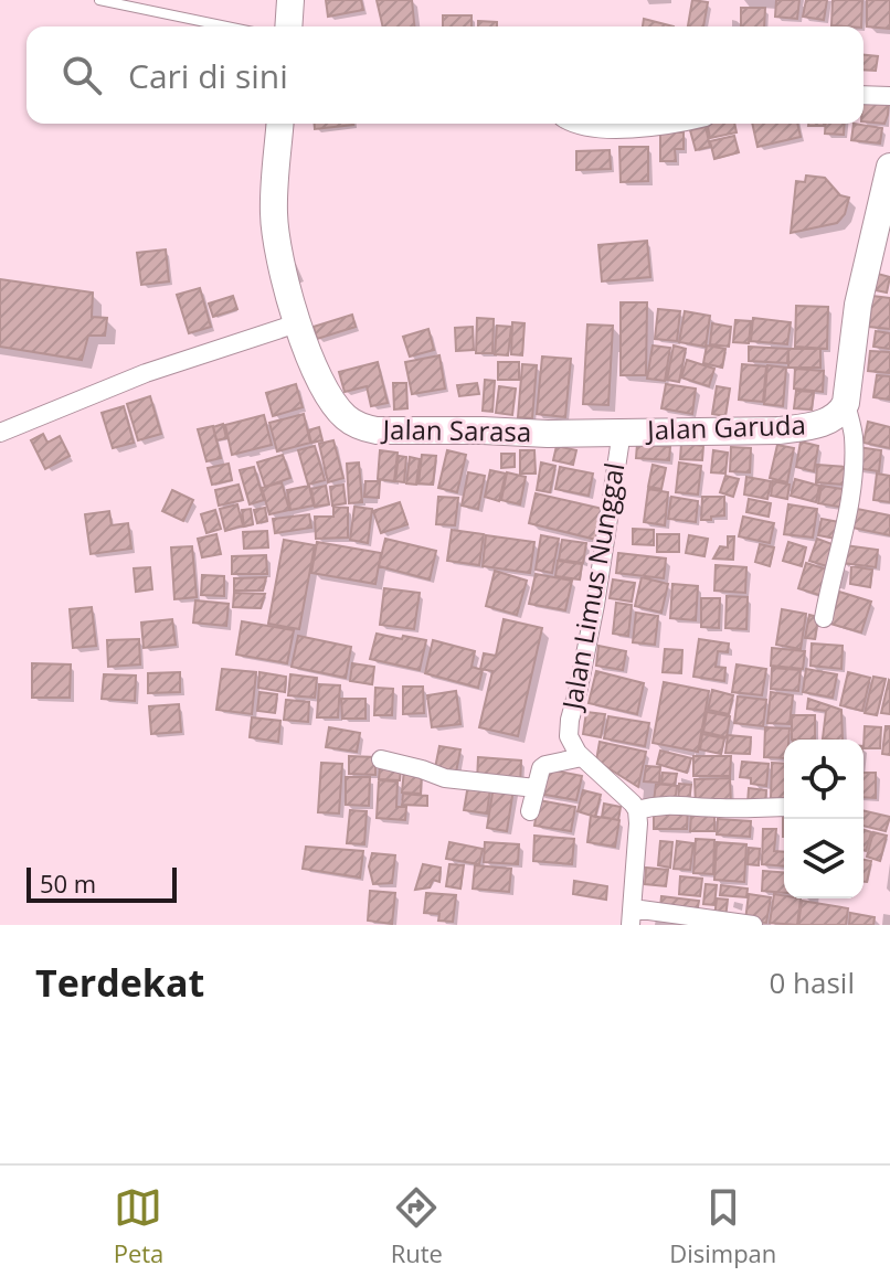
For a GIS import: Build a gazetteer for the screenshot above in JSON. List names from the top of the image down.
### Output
{
  "streets": {
    "street": ["Jalan Garuda", "Jalan Sarasa", "Jalan Limus Nunggal"]
  },
  "crossings": [
    ["Jalan Garuda", "Jalan Sarasa"],
    ["Jalan Garuda", "Jalan Limus Nunggal"],
    ["Jalan Sarasa", "Jalan Limus Nunggal"]
  ],
  "scale_bar": "50 m",
  "page": {
    "search": "Cari di sini",
    "scale": "50 m",
    "heading": ["Terdekat", "0 hasil"],
    "nav": ["Peta", "Rute", "Disimpan"]
  }
}
